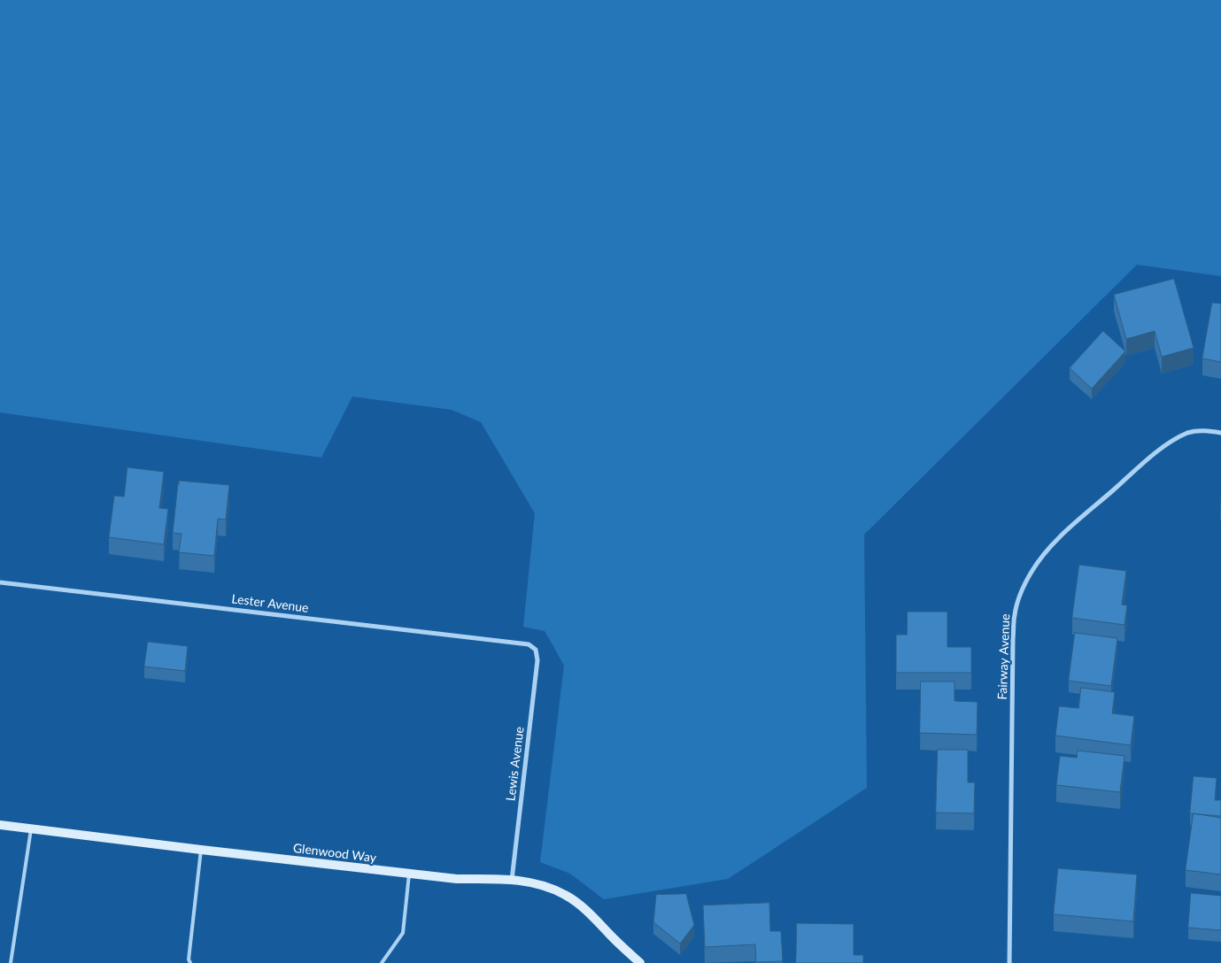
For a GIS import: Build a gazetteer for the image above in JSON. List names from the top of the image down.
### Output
{
  "streets": {
    "street": [
      "Lester Avenue",
      "Fairway Avenue",
      "Lewis Avenue",
      "Glenwood Way"
    ]
  },
  "crossings": [
    ["Lester Avenue", "Lewis Avenue"],
    ["Lewis Avenue", "Glenwood Way"]
  ]
}
